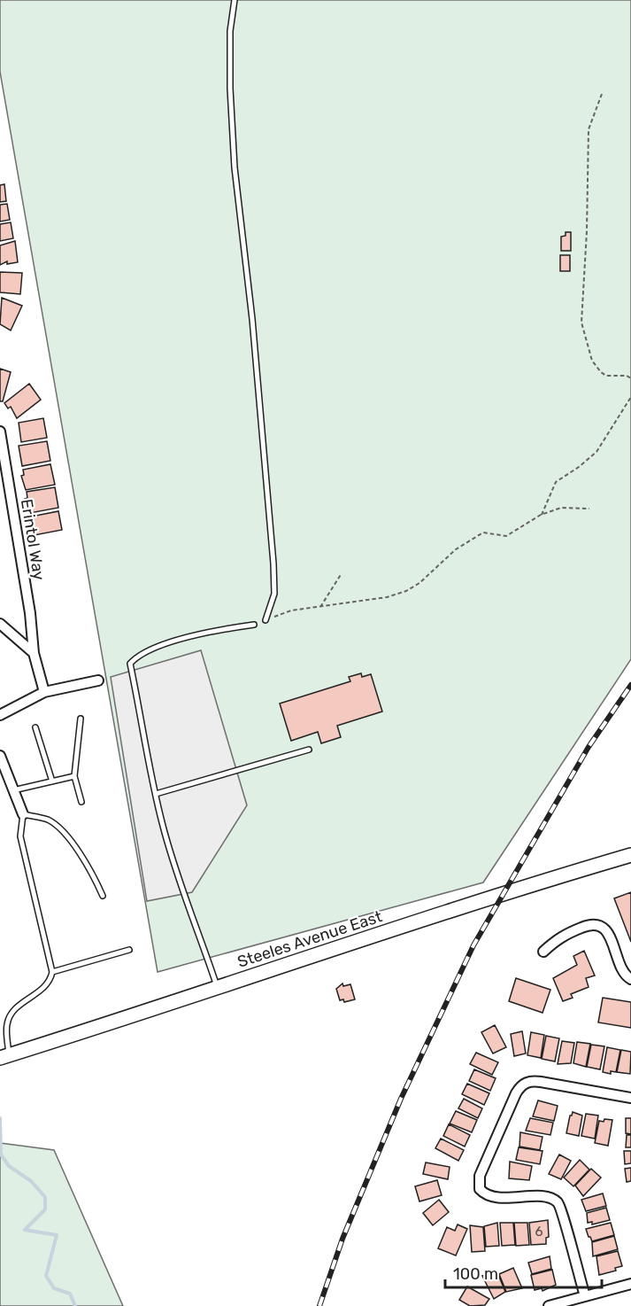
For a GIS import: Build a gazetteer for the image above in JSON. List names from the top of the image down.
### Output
{
  "streets": {
    "main road": ["Steeles Avenue East"],
    "street": ["Erintol Way"]
  },
  "house_numbers": ["6"],
  "scale_bar": "100 m"
}
